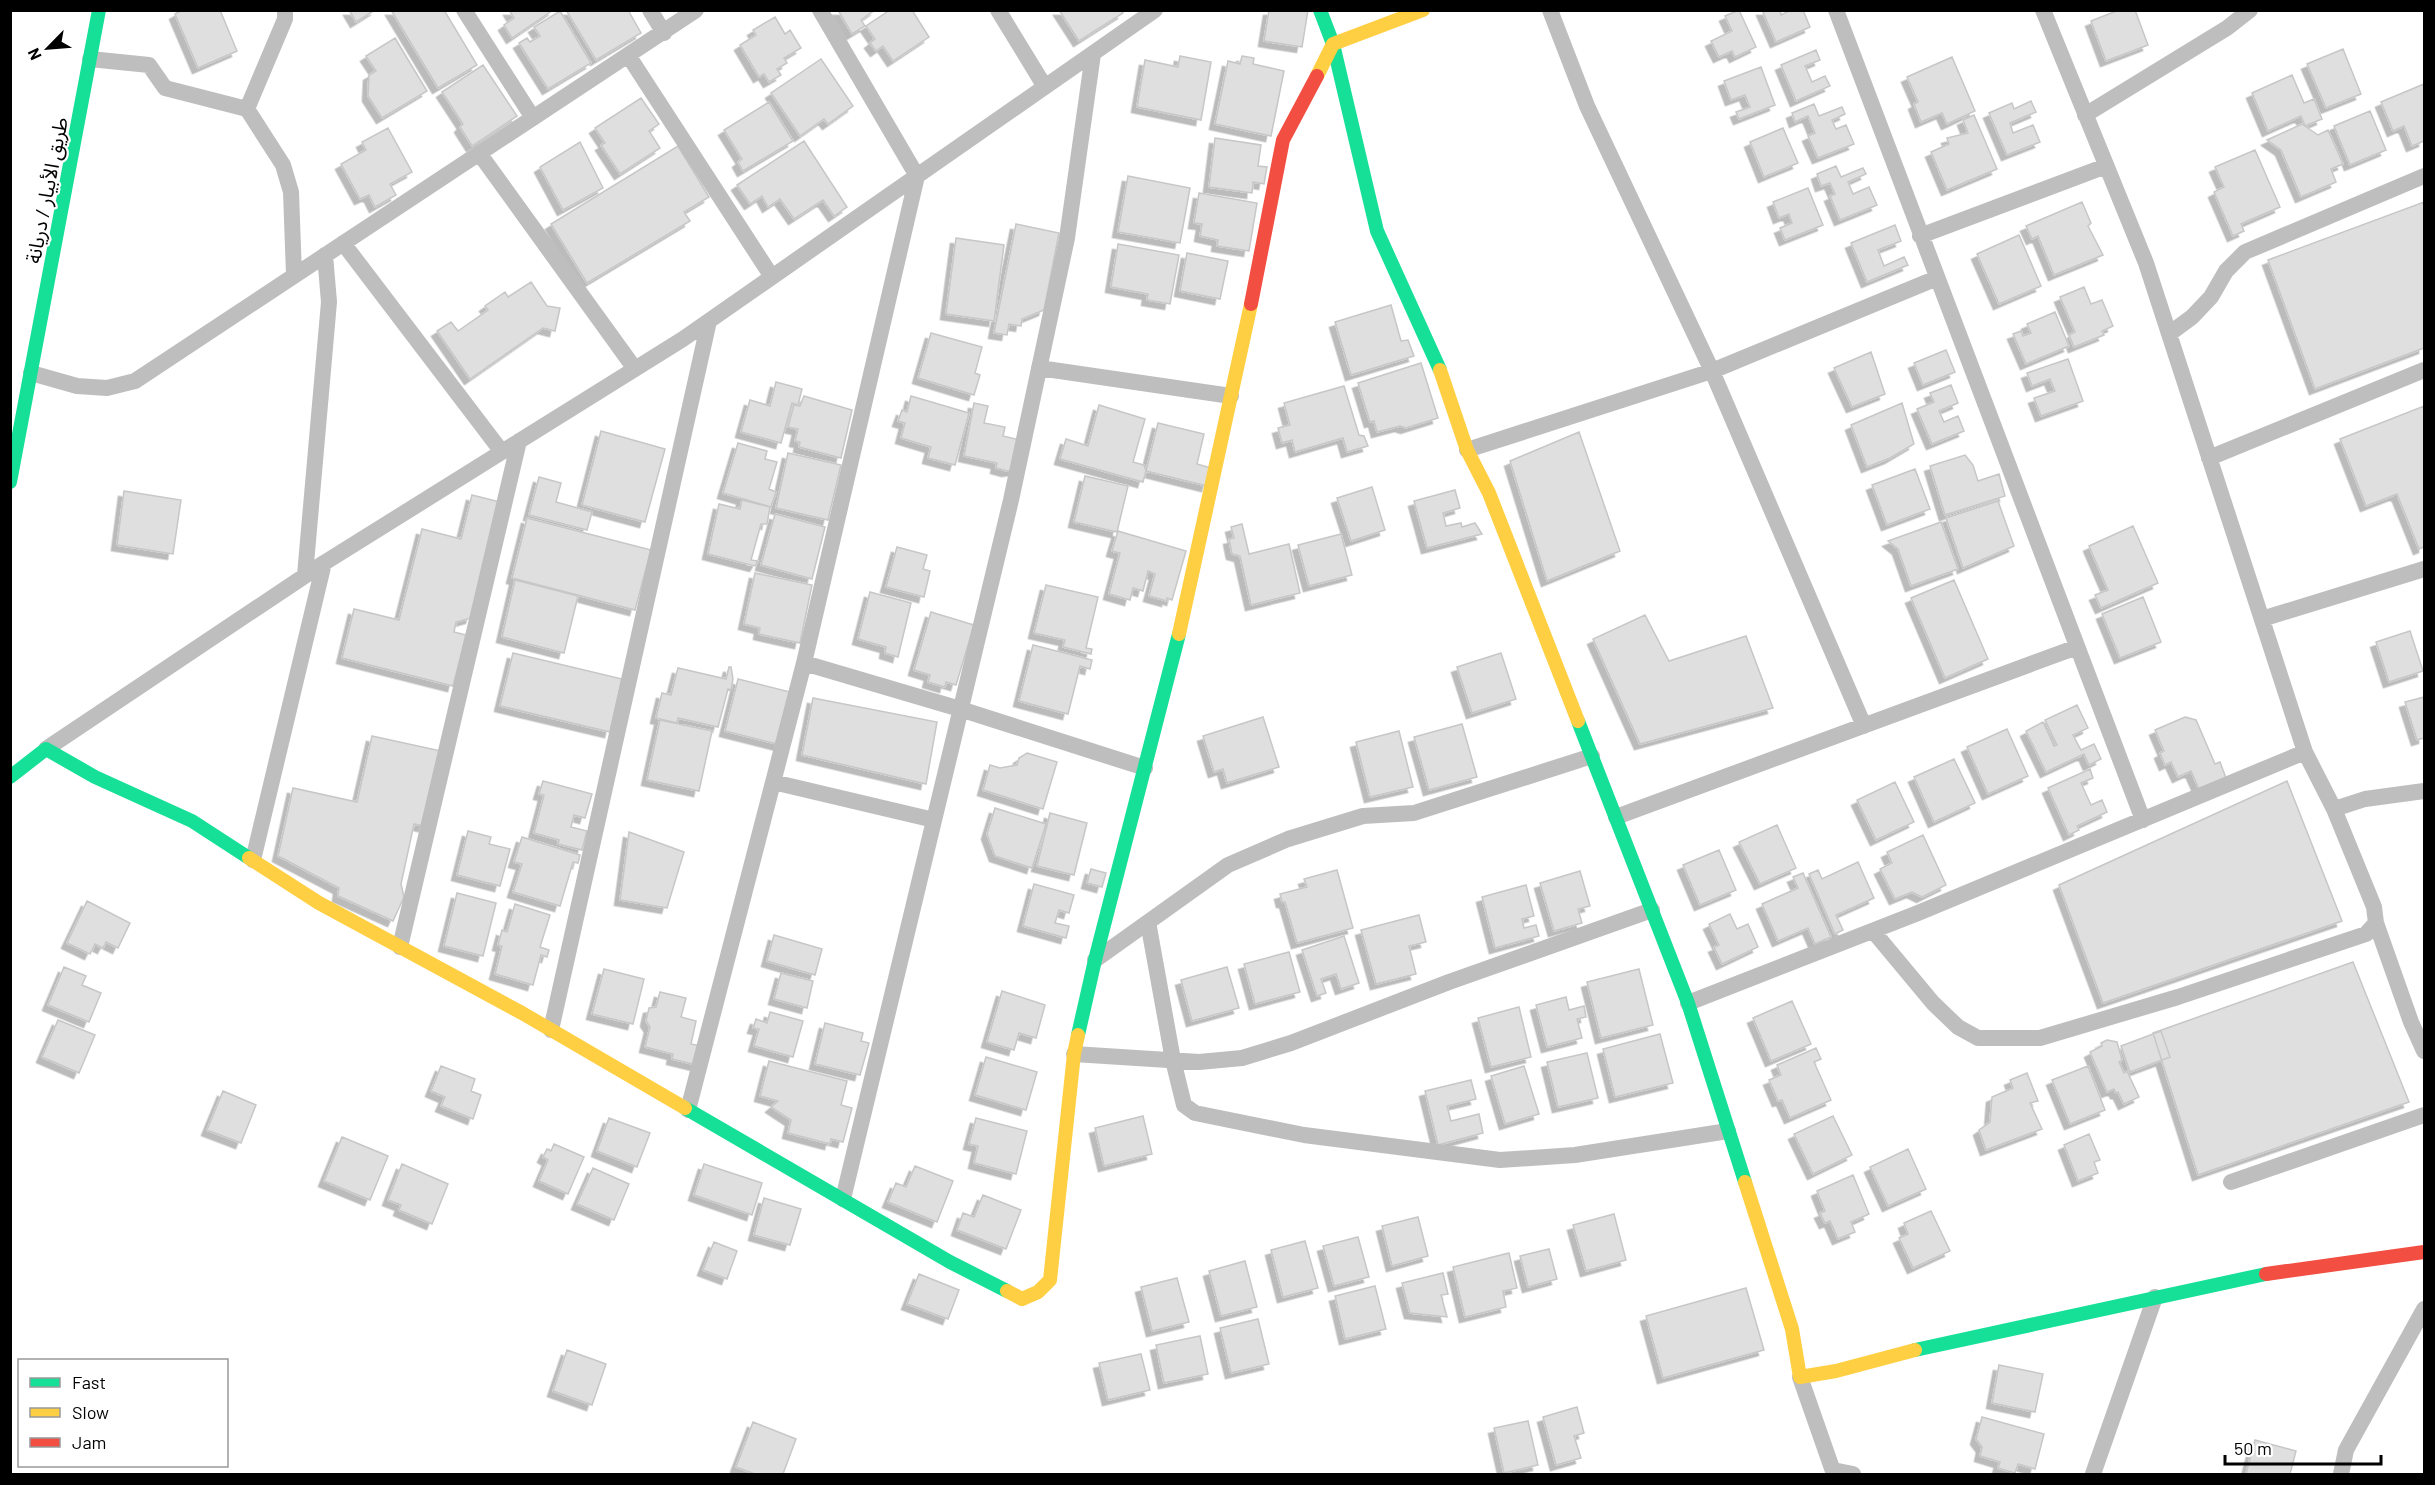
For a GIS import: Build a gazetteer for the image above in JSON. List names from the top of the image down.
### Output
{
  "streets": {
    "street": ["طريق الأبيار / دريانة"]
  },
  "legend": ["Fast", "Slow", "Jam"],
  "scale_bar": "50 m",
  "north": "bottom left"
}
